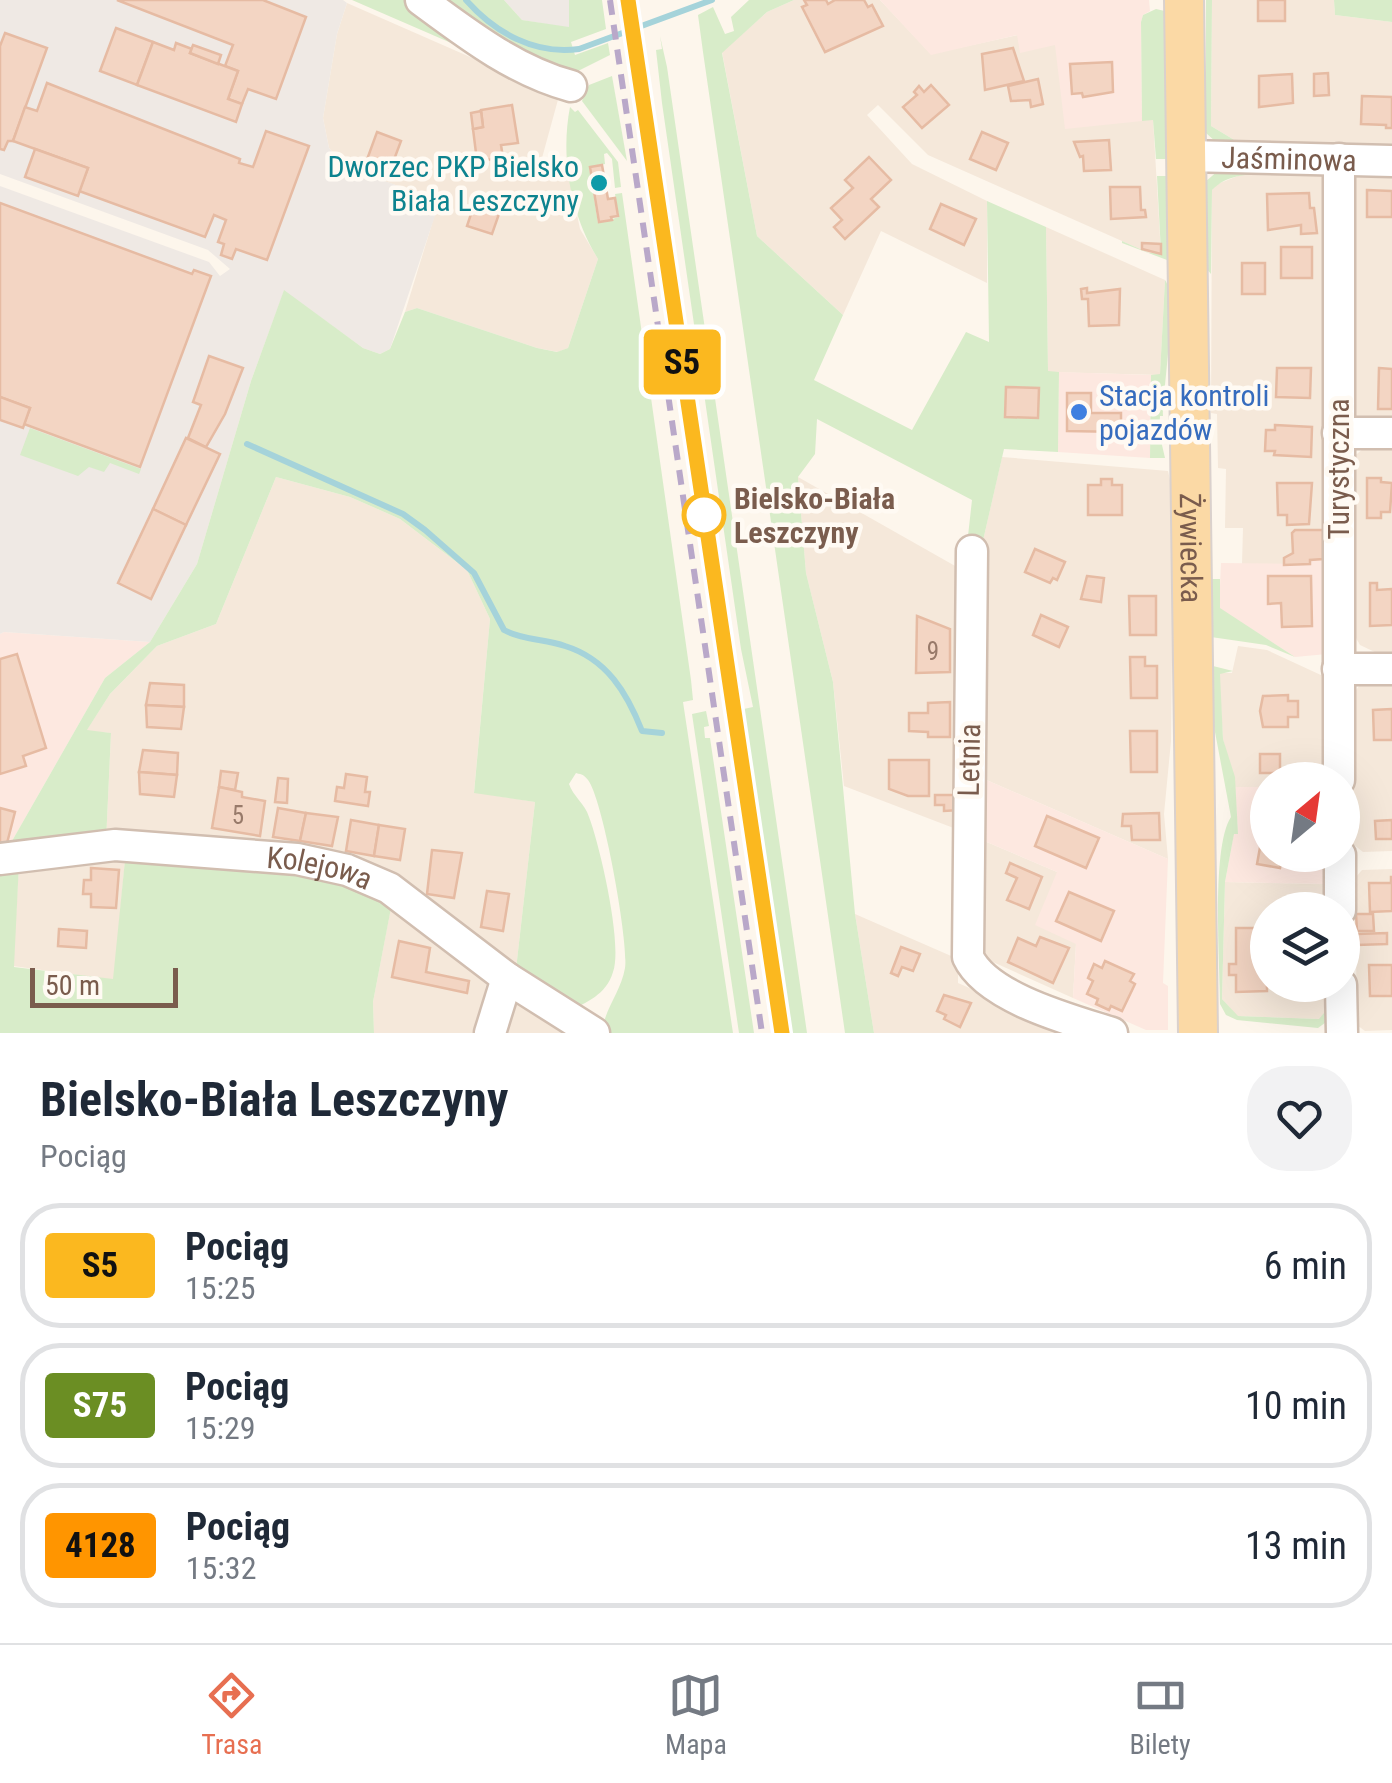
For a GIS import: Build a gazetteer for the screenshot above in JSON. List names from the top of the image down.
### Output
{
  "streets": {
    "main road": ["Żywiecka"],
    "street": [
      "Jaśminowa",
      "Turystyczna",
      "Letnia",
      "Kolejowa"
    ]
  },
  "crossings": [
    ["Jaśminowa", "Turystyczna"],
    ["Jaśminowa", "Żywiecka"]
  ],
  "places": ["Dworzec PKP Bielsko Biała Leszczyny", "Stacja kontroli pojazdów", "Bielsko-Biała Leszczyny"],
  "house_numbers": ["9", "5"],
  "scale_bar": "50 m",
  "north": "top right",
  "page": {
    "on_map": "S5",
    "scale": "50 m",
    "heading": ["Bielsko-Biała Leszczyny", "Pociąg"],
    "list": [
      {
        "mark": "S5",
        "name": "Pociąg",
        "note": "15:25",
        "value": "6 min"
      },
      {
        "mark": "S75",
        "name": "Pociąg",
        "note": "15:29",
        "value": "10 min"
      },
      {
        "mark": "4128",
        "name": "Pociąg",
        "note": "15:32",
        "value": "13 min"
      }
    ],
    "tabs": ["Trasa", "Mapa", "Bilety"]
  }
}
